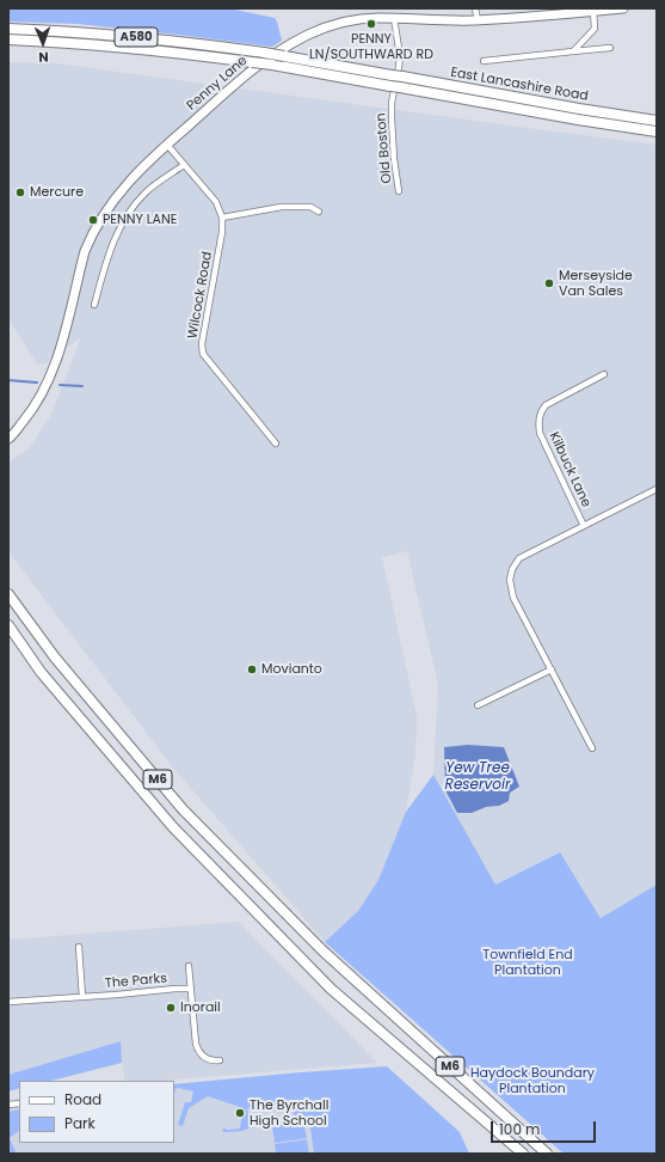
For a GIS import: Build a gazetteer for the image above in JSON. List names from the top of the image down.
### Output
{
  "streets": {
    "highway": ["A580", "East Lancashire Road", "M6"],
    "main road": ["Penny Lane"],
    "street": [
      "Old Boston",
      "Wilcock Road",
      "Kilbuck Lane",
      "The Parks"
    ]
  },
  "crossings": [
    ["Penny Lane", "Old Boston"]
  ],
  "water": ["Yew Tree Reservoir"],
  "parks": ["Townfield End Plantation", "Haydock Boundary Plantation"],
  "places": [
    "PENNY LN/SOUTHWARD RD",
    "Mercure",
    "PENNY LANE",
    "Merseyside Van Sales",
    "Movianto",
    "Inorail",
    "The Byrchall High School"
  ],
  "legend": ["Road", "Park"],
  "scale_bar": "100 m",
  "north": "bottom"
}
